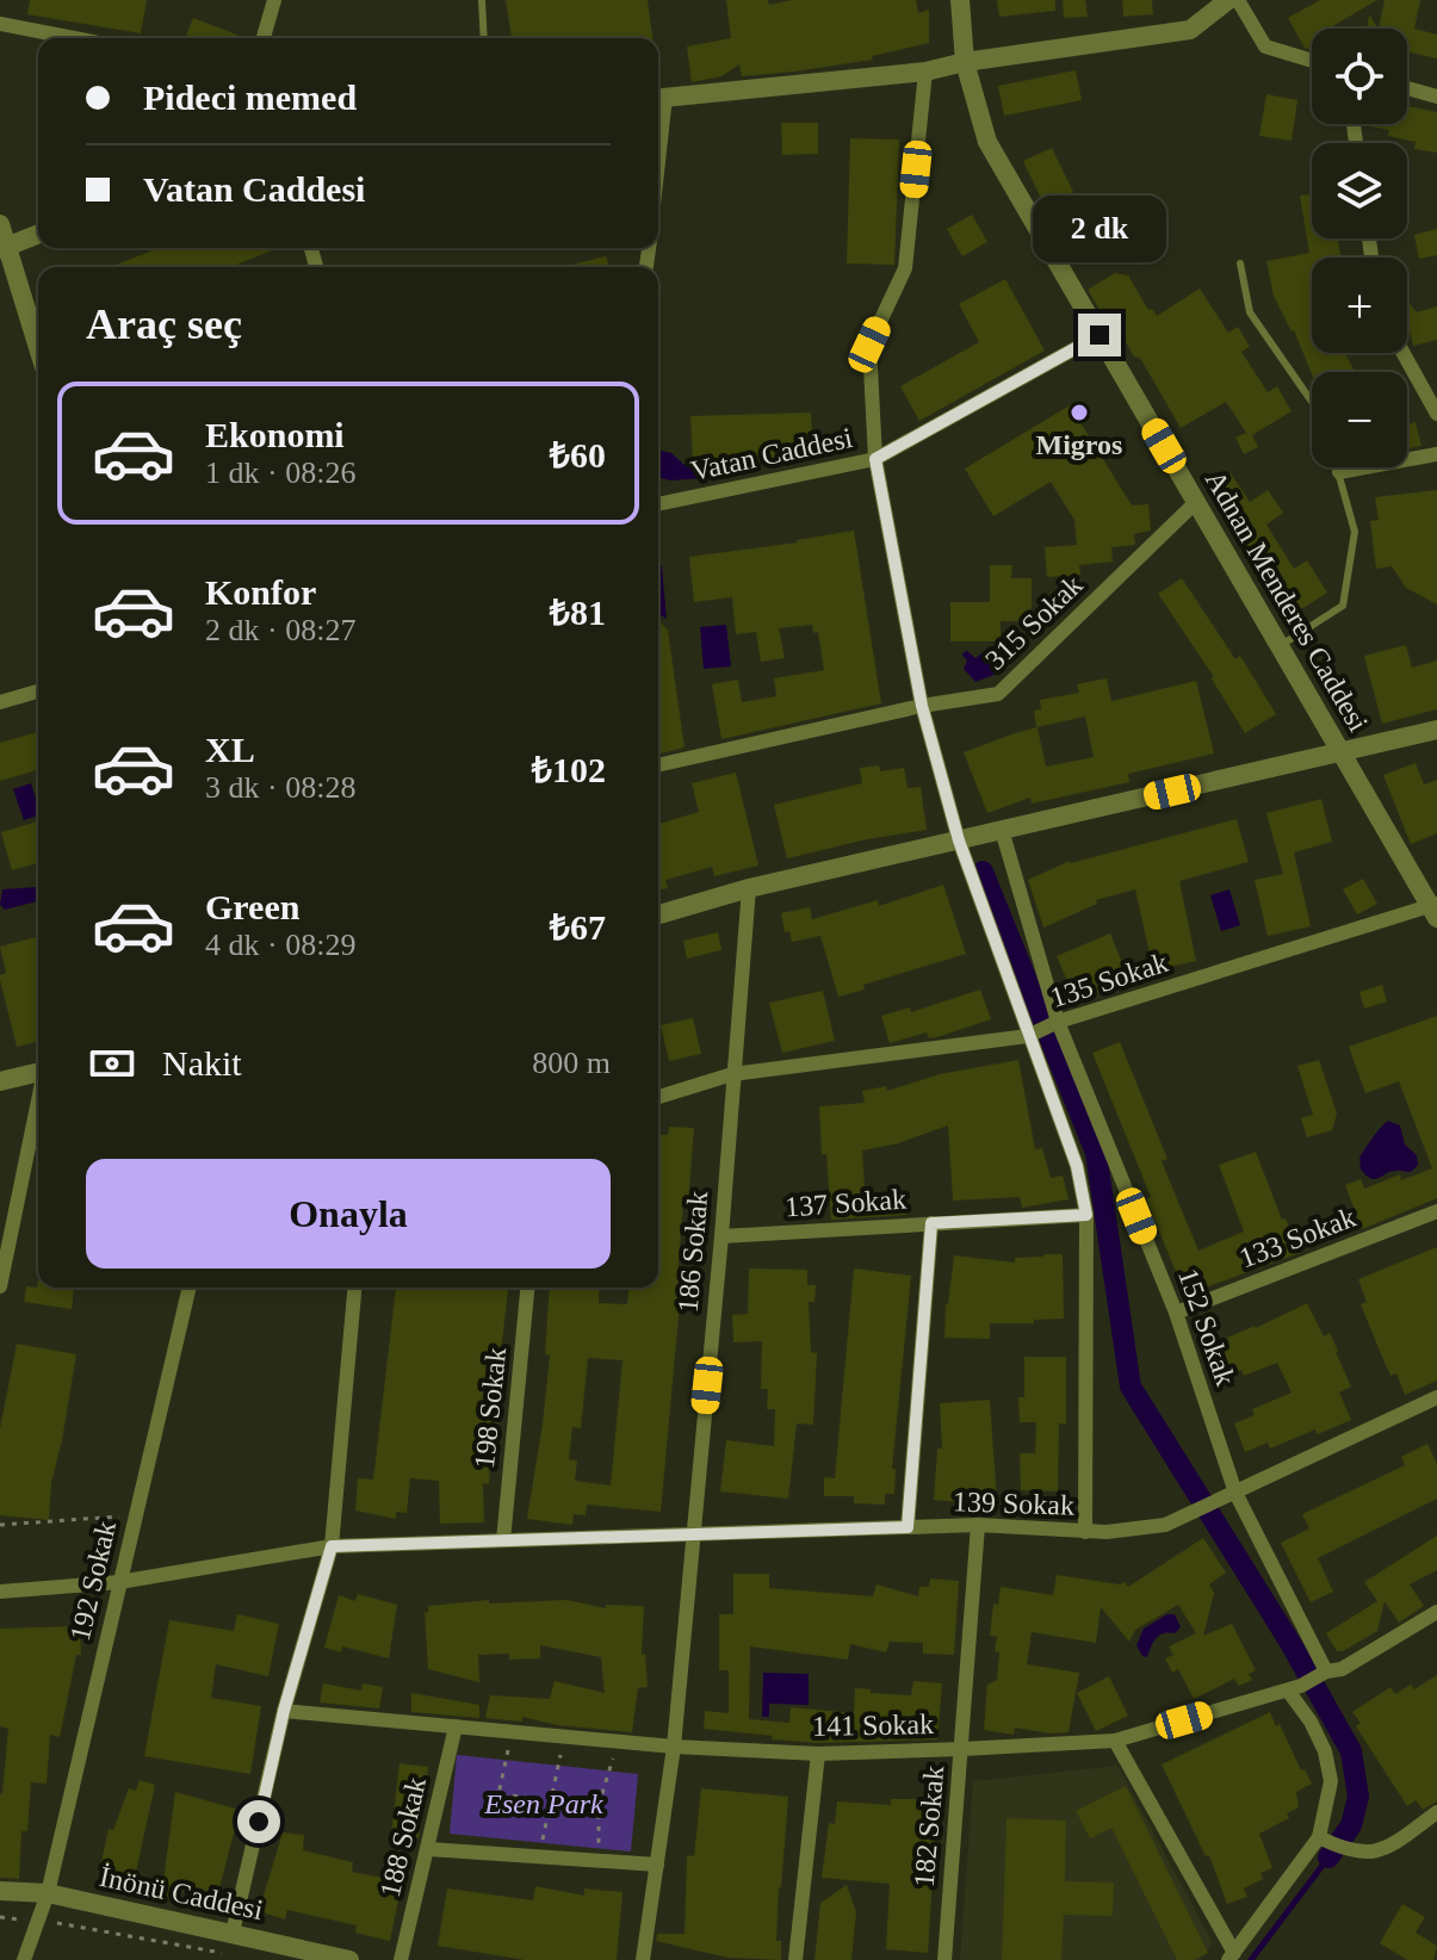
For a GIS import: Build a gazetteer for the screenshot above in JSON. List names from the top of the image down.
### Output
{
  "streets": {
    "street": [
      "Vatan Caddesi",
      "Adnan Menderes Caddesi",
      "315 Sokak",
      "135 Sokak",
      "137 Sokak",
      "133 Sokak",
      "186 Sokak",
      "152 Sokak",
      "198 Sokak",
      "139 Sokak",
      "192 Sokak",
      "141 Sokak",
      "182 Sokak",
      "188 Sokak",
      "İnönü Caddesi"
    ]
  },
  "crossings": [
    ["Vatan Caddesi", "Adnan Menderes Caddesi"],
    ["Vatan Caddesi", "152 Sokak"],
    ["Adnan Menderes Caddesi", "315 Sokak"],
    ["Adnan Menderes Caddesi", "135 Sokak"],
    ["315 Sokak", "152 Sokak"],
    ["135 Sokak", "186 Sokak"],
    ["135 Sokak", "152 Sokak"],
    ["137 Sokak", "186 Sokak"],
    ["137 Sokak", "152 Sokak"],
    ["133 Sokak", "152 Sokak"],
    ["186 Sokak", "139 Sokak"],
    ["186 Sokak", "141 Sokak"],
    ["152 Sokak", "139 Sokak"],
    ["152 Sokak", "141 Sokak"],
    ["198 Sokak", "139 Sokak"],
    ["139 Sokak", "192 Sokak"],
    ["139 Sokak", "182 Sokak"],
    ["192 Sokak", "İnönü Caddesi"],
    ["141 Sokak", "182 Sokak"],
    ["141 Sokak", "188 Sokak"]
  ],
  "parks": ["Esen Park"],
  "places": ["Migros"],
  "page": {
    "map_buttons": ["+", "−"],
    "banner": ["Pideci memed", "Vatan Caddesi"],
    "bubble": "2 dk",
    "heading": "Araç seç",
    "list": [
      {
        "name": "Ekonomi",
        "note": "1 dk · 08:26",
        "value": "₺60"
      },
      {
        "name": "Konfor",
        "note": "2 dk · 08:27",
        "value": "₺81"
      },
      {
        "name": "XL",
        "note": "3 dk · 08:28",
        "value": "₺102"
      },
      {
        "name": "Green",
        "note": "4 dk · 08:29",
        "value": "₺67"
      }
    ],
    "pay": ["Nakit", "800 m"],
    "buttons": "Onayla"
  }
}
